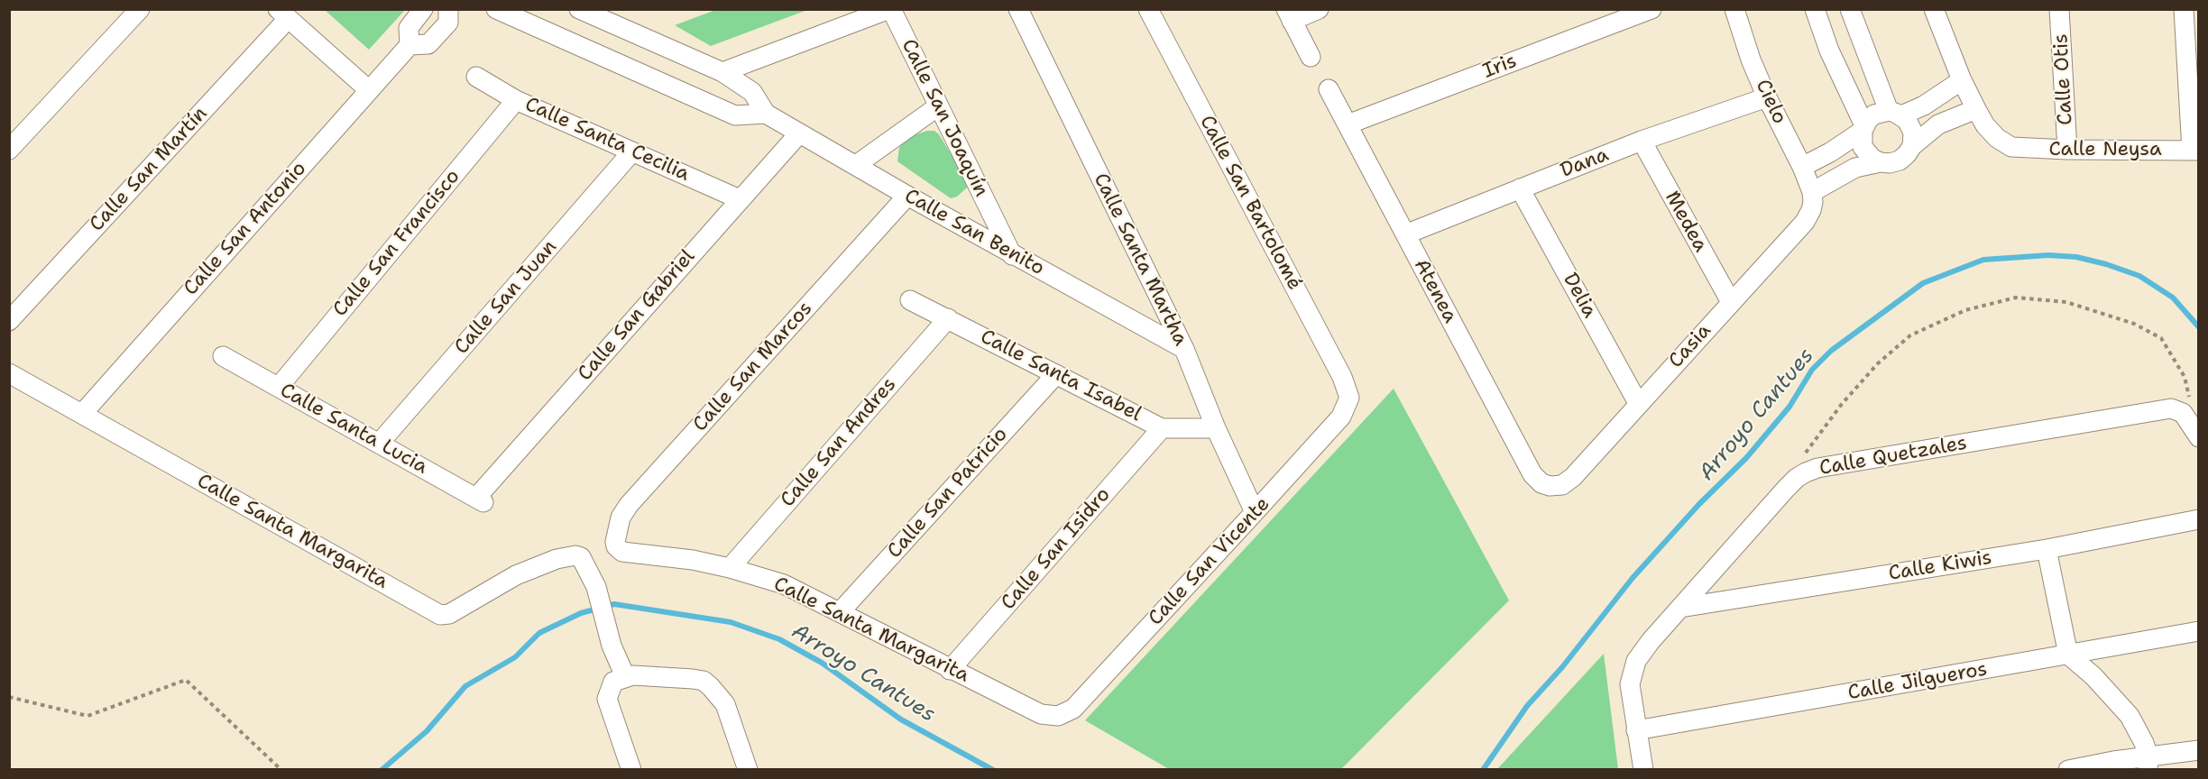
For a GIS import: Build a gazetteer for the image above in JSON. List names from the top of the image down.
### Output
{
  "streets": {
    "street": [
      "Iris",
      "Calle Otis",
      "Cielo",
      "Calle San Joaquín",
      "Calle Santa Cecilia",
      "Calle Neysa",
      "Dana",
      "Calle San Martín",
      "Calle San Bartolomé",
      "Medea",
      "Calle San Antonio",
      "Calle San Benito",
      "Calle San Francisco",
      "Calle Santa Martha",
      "Atenea",
      "Delia",
      "Calle San Juan",
      "Calle San Gabriel",
      "Casia",
      "Calle San Marcos",
      "Calle Santa Isabel",
      "Calle Santa Lucia",
      "Calle San Andres",
      "Calle Quetzales",
      "Calle San Patricio",
      "Calle Santa Margarita",
      "Calle San Isidro",
      "Calle San Vicente",
      "Calle Kiwis",
      "Calle Jilgueros"
    ]
  },
  "crossings": [
    ["Iris", "Atenea"],
    ["Calle Otis", "Calle Neysa"],
    ["Cielo", "Dana"],
    ["Cielo", "Casia"],
    ["Calle San Joaquín", "Calle San Benito"],
    ["Calle Santa Cecilia", "Calle San Francisco"],
    ["Calle Santa Cecilia", "Calle San Juan"],
    ["Calle Santa Cecilia", "Calle San Gabriel"],
    ["Dana", "Medea"],
    ["Dana", "Atenea"],
    ["Dana", "Delia"],
    ["Calle San Bartolomé", "Calle San Vicente"],
    ["Medea", "Casia"],
    ["Calle San Antonio", "Calle Santa Margarita"],
    ["Calle San Benito", "Calle Santa Martha"],
    ["Calle San Benito", "Calle San Gabriel"],
    ["Calle San Benito", "Calle San Marcos"],
    ["Calle San Francisco", "Calle Santa Lucia"],
    ["Calle Santa Martha", "Calle Santa Isabel"],
    ["Calle Santa Martha", "Calle San Vicente"],
    ["Atenea", "Casia"],
    ["Delia", "Casia"],
    ["Calle San Juan", "Calle Santa Lucia"],
    ["Calle San Gabriel", "Calle Santa Lucia"],
    ["Calle San Marcos", "Calle Santa Margarita"],
    ["Calle Santa Isabel", "Calle San Andres"],
    ["Calle Santa Isabel", "Calle San Patricio"],
    ["Calle Santa Isabel", "Calle San Isidro"],
    ["Calle San Andres", "Calle Santa Margarita"],
    ["Calle Quetzales", "Calle Kiwis"],
    ["Calle Quetzales", "Calle Jilgueros"],
    ["Calle San Patricio", "Calle Santa Margarita"],
    ["Calle Santa Margarita", "Calle San Isidro"],
    ["Calle Santa Margarita", "Calle San Vicente"]
  ],
  "water": ["Arroyo Cantues"]
}
